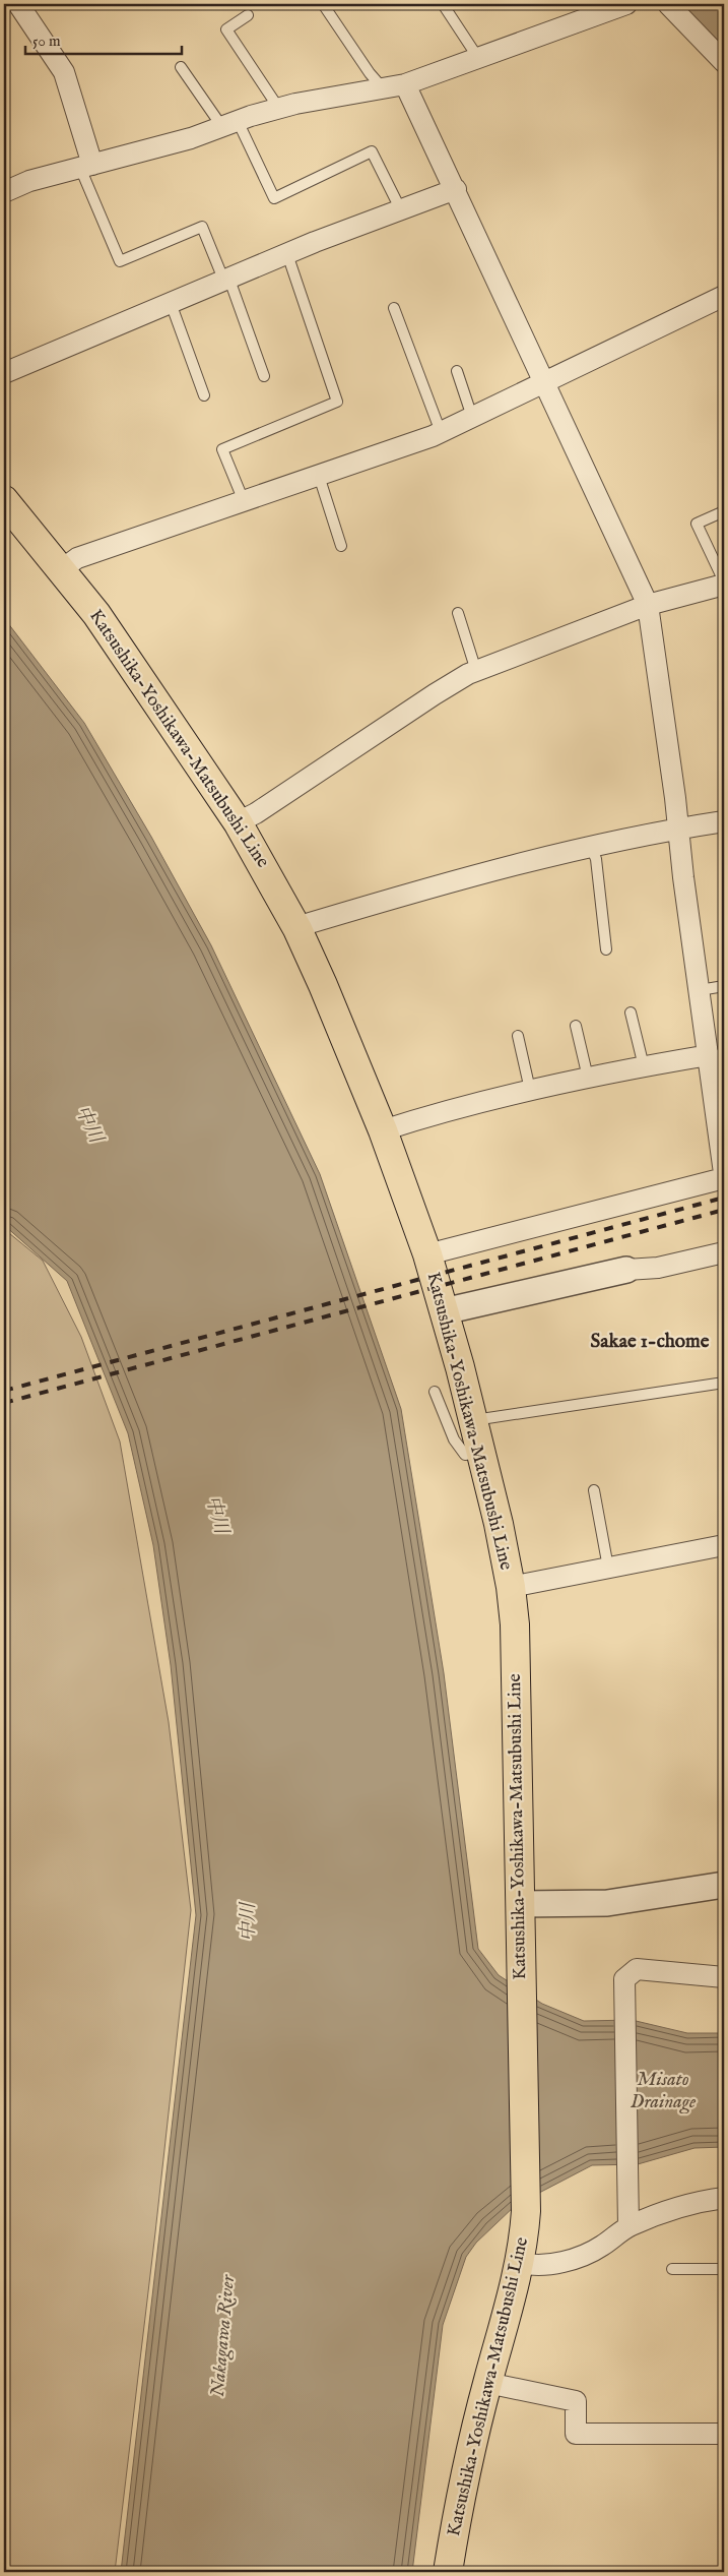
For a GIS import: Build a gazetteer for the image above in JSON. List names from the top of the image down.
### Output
{
  "streets": {
    "main road": ["Katsushika-Yoshikawa-Matsubushi Line"]
  },
  "districts": ["Sakae 1-chome"],
  "water": ["中川", "Misato Drainage", "Nakagawa River"],
  "scale_bar": "50 m"
}
